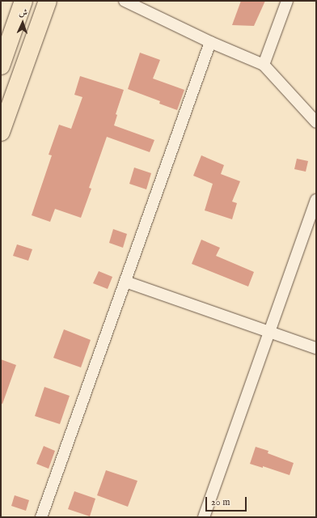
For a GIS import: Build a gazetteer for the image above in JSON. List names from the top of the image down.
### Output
{
  "scale_bar": "20 m",
  "north": "top"
}
